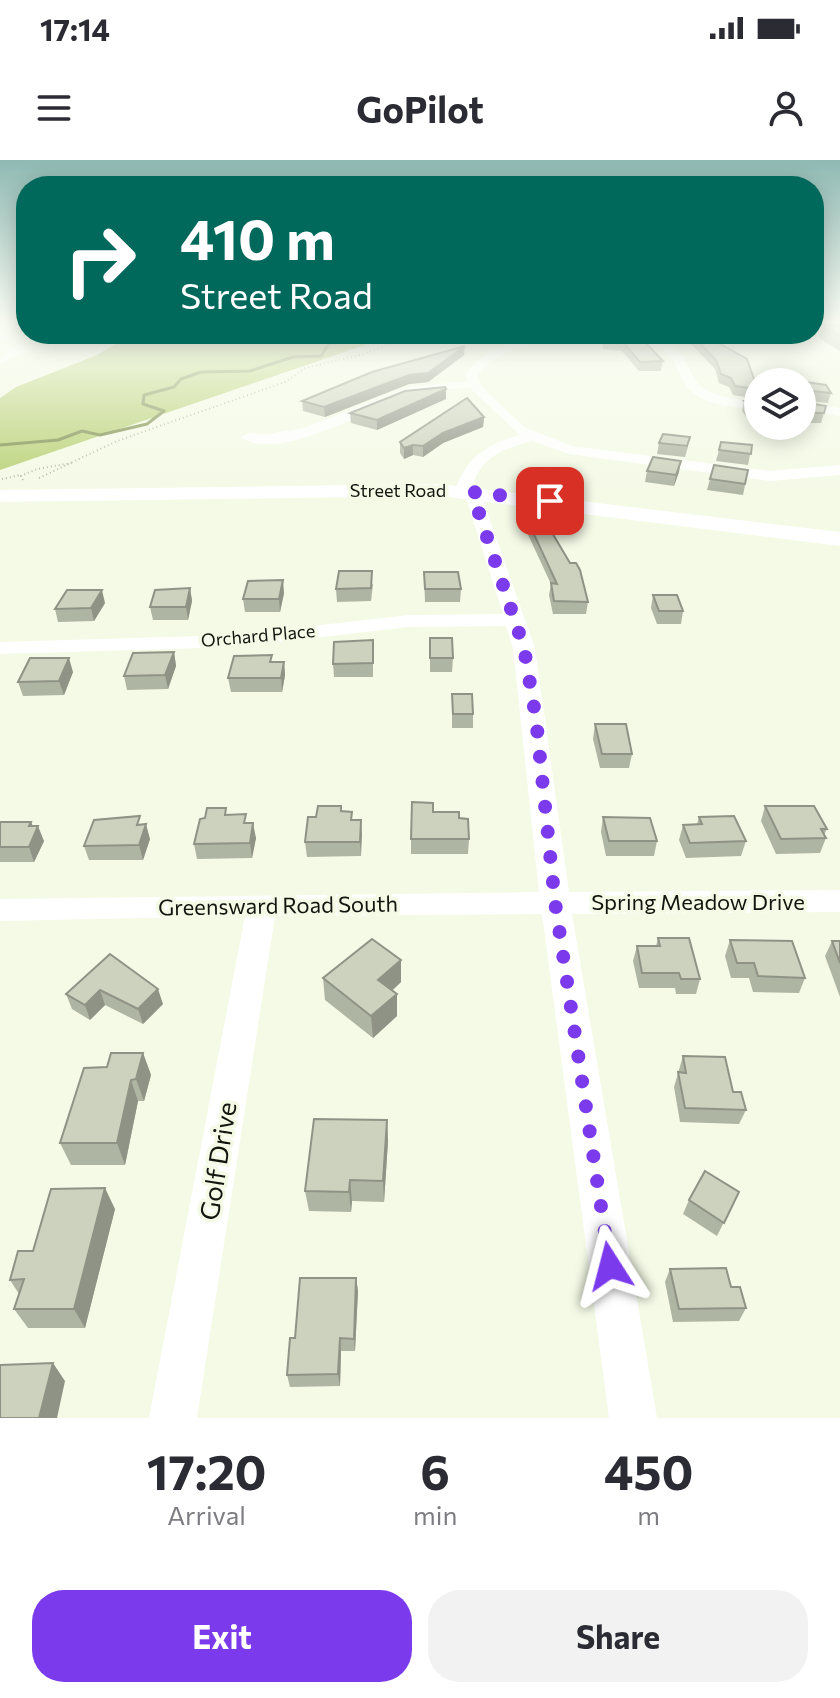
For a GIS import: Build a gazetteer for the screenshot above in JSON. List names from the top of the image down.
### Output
{
  "streets": {
    "main road": ["Street Road"],
    "street": [
      "Orchard Place",
      "Spring Meadow Drive",
      "Greensward Road South",
      "Golf Drive"
    ]
  },
  "crossings": [
    ["Spring Meadow Drive", "Greensward Road South"],
    ["Greensward Road South", "Golf Drive"]
  ],
  "page": {
    "status": "17:14",
    "header": "GoPilot",
    "turn": ["410 m", "Street Road"],
    "eta": [
      "17:20",
      "Arrival",
      "6",
      "min",
      "450",
      "m"
    ],
    "buttons": ["Exit", "Share"]
  }
}
